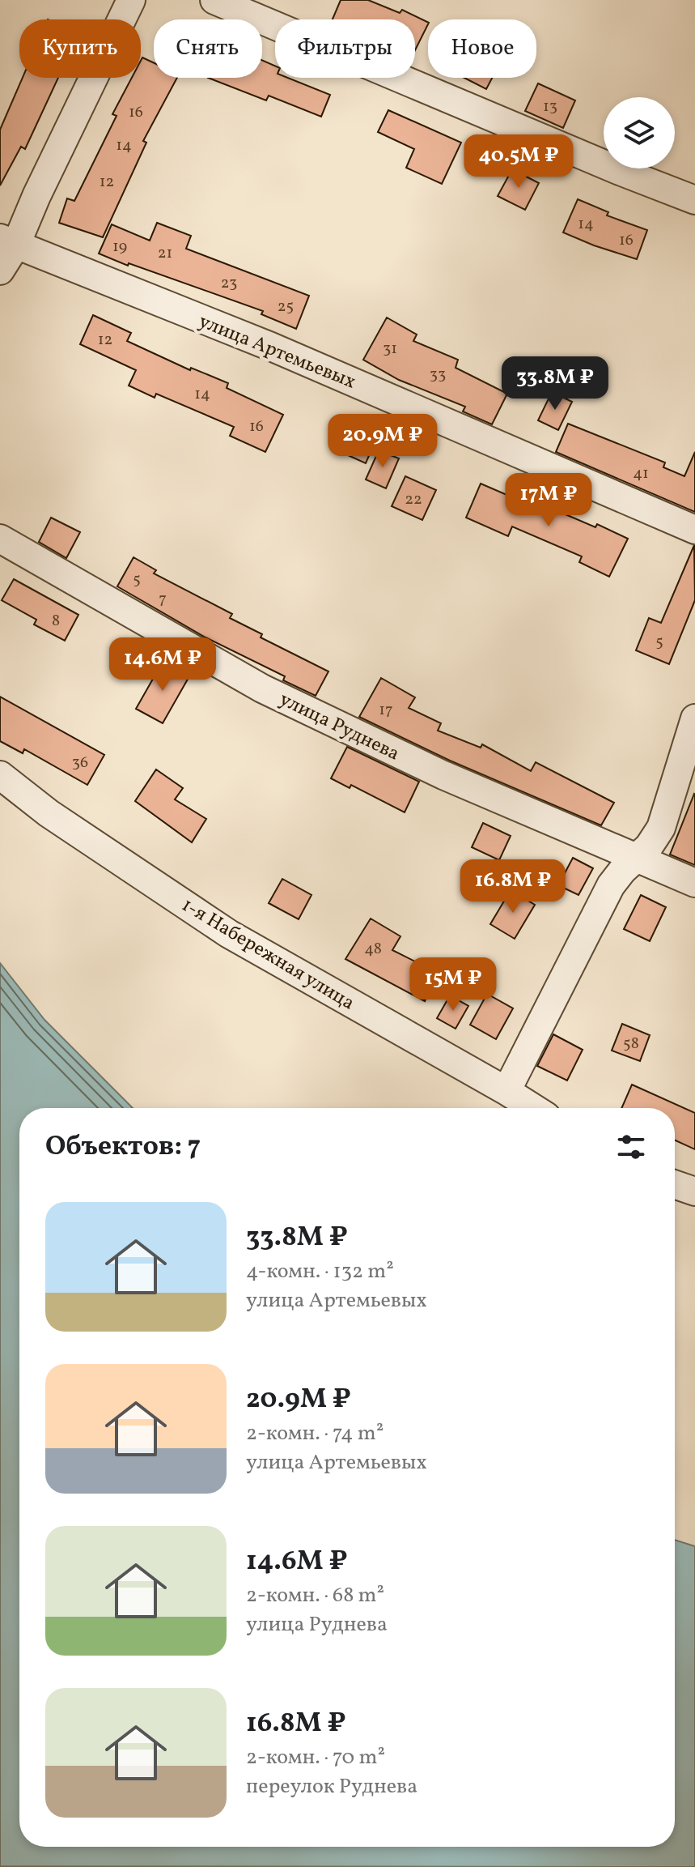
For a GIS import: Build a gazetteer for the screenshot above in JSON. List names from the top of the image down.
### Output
{
  "streets": {
    "street": ["улица Артемьевых", "улица Руднева", "1-я Набережная улица"]
  },
  "house_numbers": [
    "13",
    "16",
    "14",
    "12",
    "14",
    "16",
    "19",
    "21",
    "23",
    "25",
    "12",
    "31",
    "33",
    "14",
    "16",
    "41",
    "22",
    "5",
    "7",
    "8",
    "5",
    "17",
    "36",
    "48",
    "58"
  ],
  "page": {
    "chip": [
      "Купить",
      "Снять",
      "Фильтры",
      "Новое"
    ],
    "price": [
      "40.5M ₽",
      "33.8M ₽",
      "20.9M ₽",
      "17M ₽",
      "14.6M ₽",
      "16.8M ₽",
      "15M ₽"
    ],
    "heading": "Объектов: 7",
    "list": [
      {
        "name": "33.8M ₽",
        "note": "4-комн. · 132 m² · улица Артемьевых"
      },
      {
        "name": "20.9M ₽",
        "note": "2-комн. · 74 m² · улица Артемьевых"
      },
      {
        "name": "14.6M ₽",
        "note": "2-комн. · 68 m² · улица Руднева"
      },
      {
        "name": "16.8M ₽",
        "note": "2-комн. · 70 m² · переулок Руднева"
      }
    ]
  }
}
